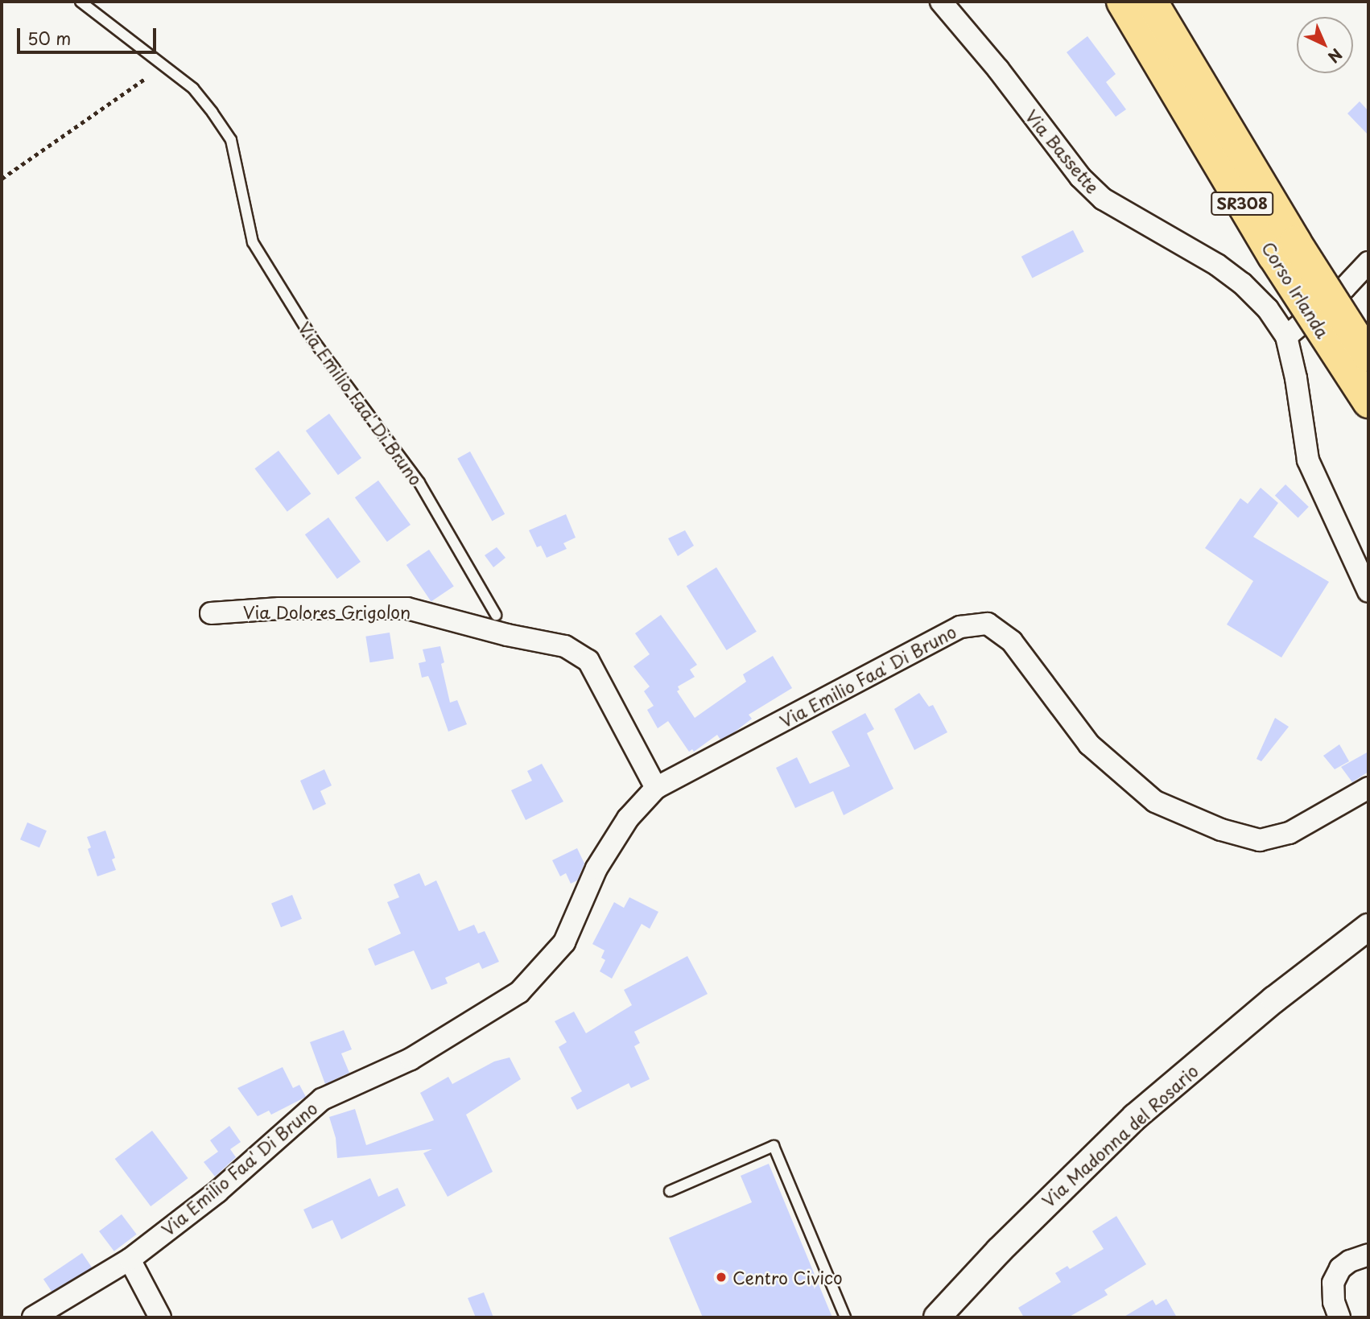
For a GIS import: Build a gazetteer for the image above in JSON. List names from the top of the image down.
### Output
{
  "streets": {
    "highway": ["SR308", "Corso Irlanda"],
    "street": [
      "Via Bassette",
      "Via Emilio Faa' Di Bruno",
      "Via Dolores Grigolon",
      "Via Madonna del Rosario"
    ]
  },
  "crossings": [
    ["Via Emilio Faa' Di Bruno", "Via Dolores Grigolon"]
  ],
  "places": ["Centro Civico"],
  "scale_bar": "50 m",
  "north": "bottom right"
}
